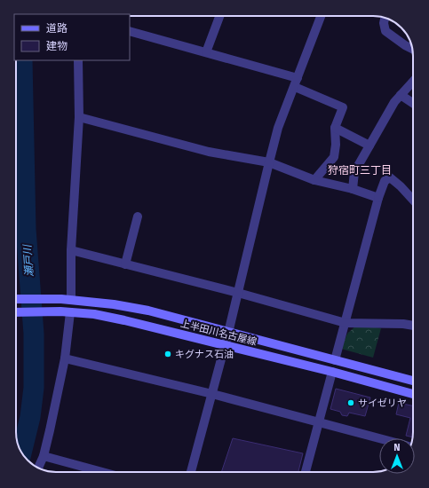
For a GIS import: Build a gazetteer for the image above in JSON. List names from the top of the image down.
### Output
{
  "streets": {
    "main road": ["上半田川名古屋線"]
  },
  "districts": ["狩宿町三丁目"],
  "water": ["瀬戸川"],
  "places": ["キグナス石油", "サイゼリヤ"],
  "legend": ["道路", "建物"],
  "north": "top"
}
